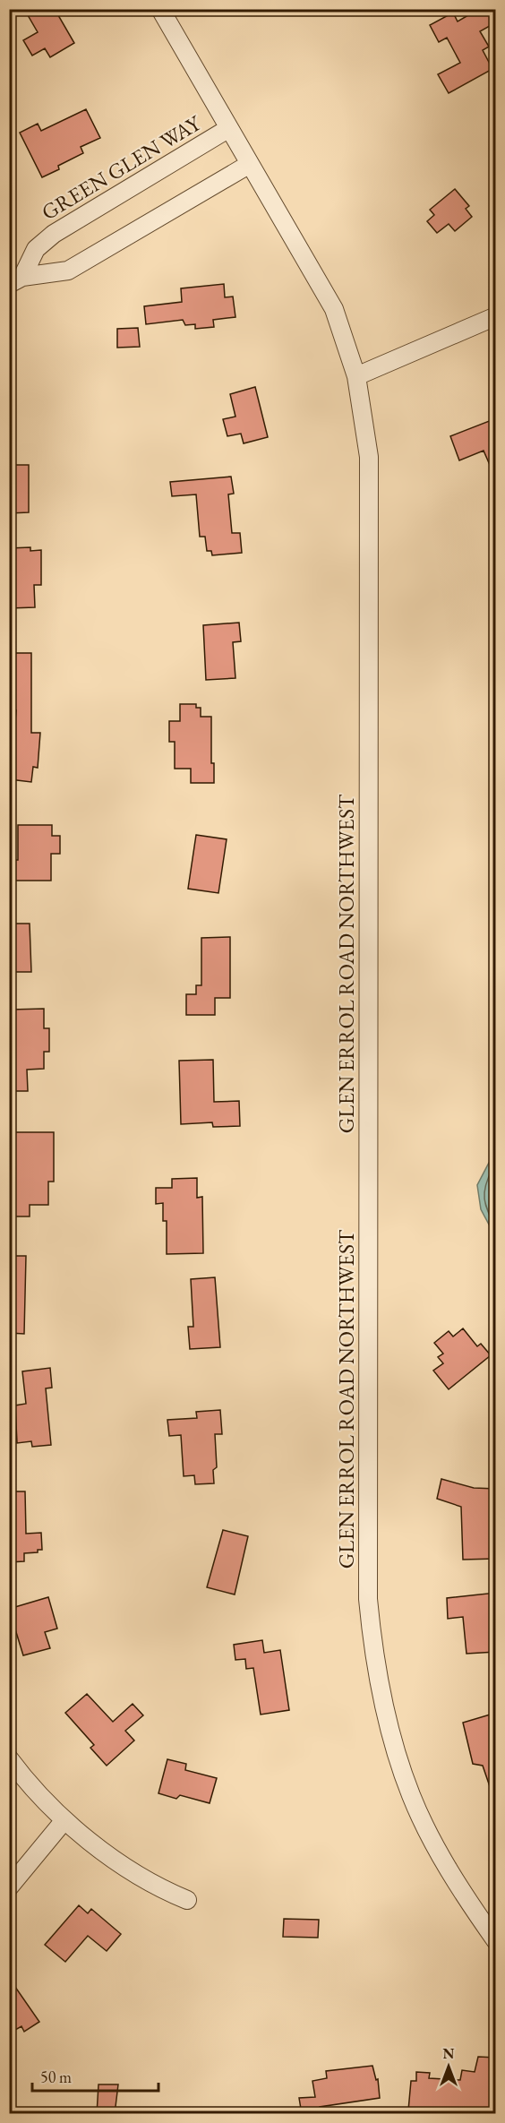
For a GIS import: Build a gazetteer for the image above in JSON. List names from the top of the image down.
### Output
{
  "streets": {
    "street": ["GREEN GLEN WAY", "GLEN ERROL ROAD NORTHWEST"]
  },
  "crossings": [
    ["GREEN GLEN WAY", "GLEN ERROL ROAD NORTHWEST"]
  ],
  "scale_bar": "50 m",
  "north": "top"
}
